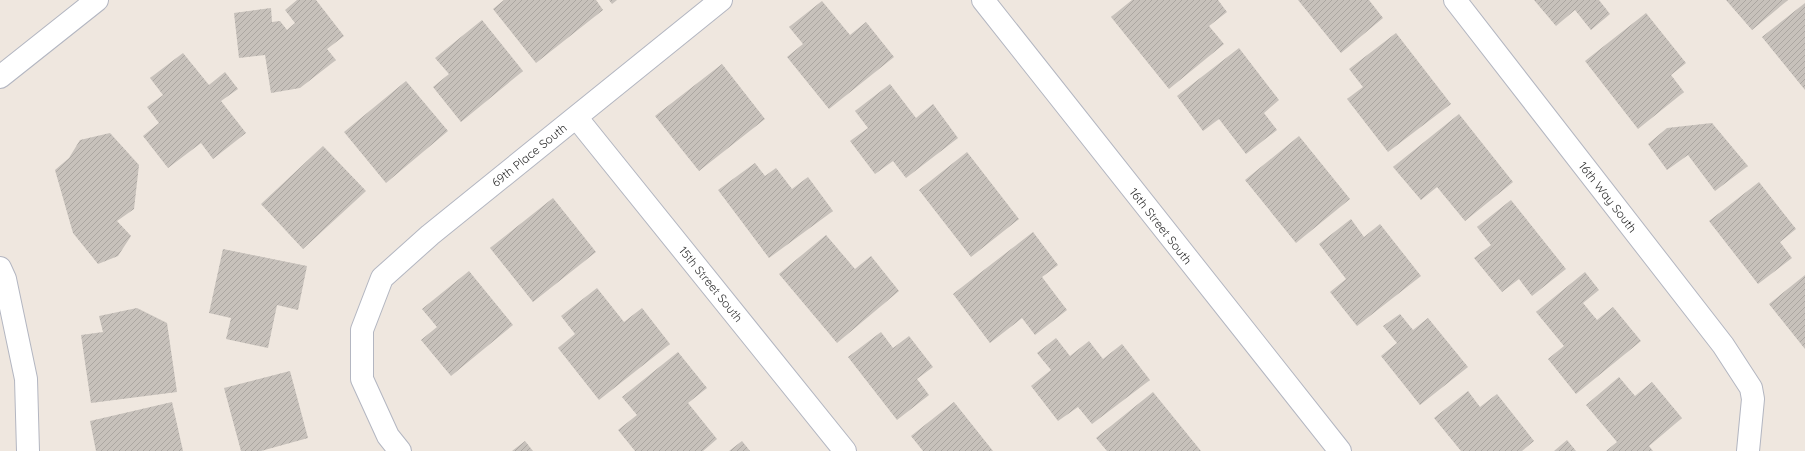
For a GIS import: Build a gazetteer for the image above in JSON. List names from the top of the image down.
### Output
{
  "streets": {
    "street": [
      "69th Place South",
      "16th Way South",
      "16th Street South",
      "15th Street South"
    ]
  },
  "crossings": [
    ["69th Place South", "15th Street South"]
  ]
}
